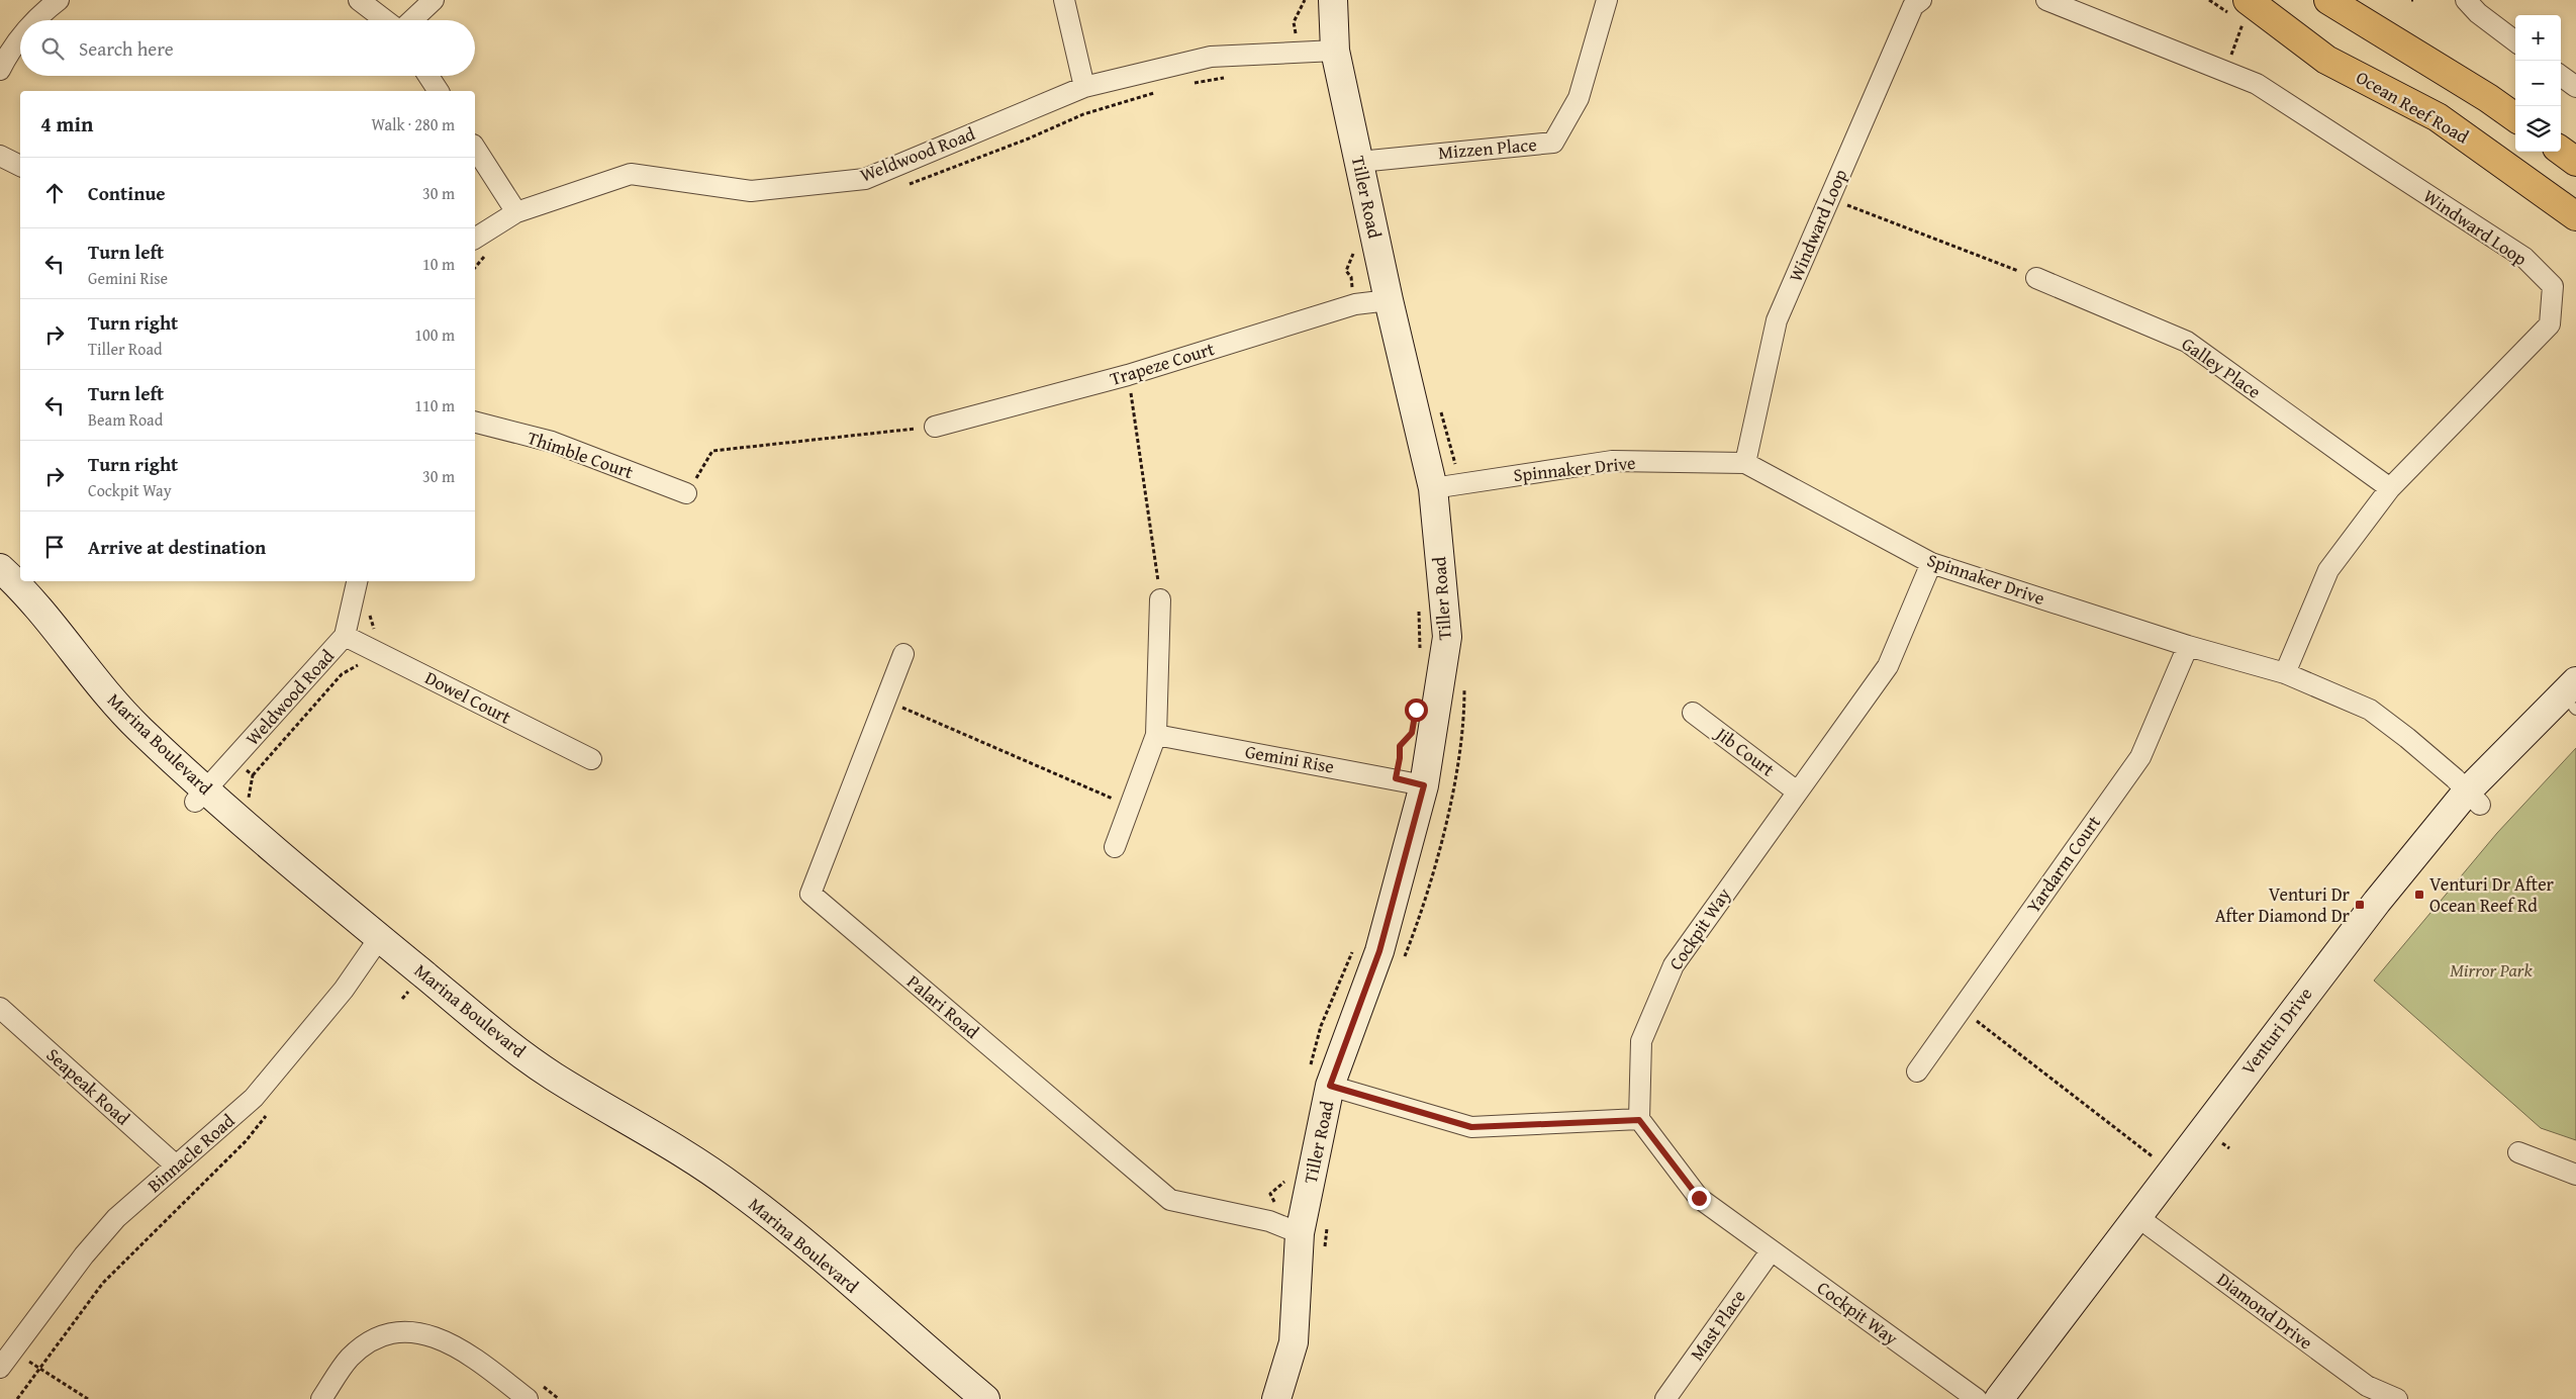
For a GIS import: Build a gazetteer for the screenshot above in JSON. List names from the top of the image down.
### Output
{
  "streets": {
    "main road": ["Ocean Reef Road"],
    "street": [
      "Mizzen Place",
      "Weldwood Road",
      "Tiller Road",
      "Windward Loop",
      "Trapeze Court",
      "Galley Place",
      "Thimble Court",
      "Spinnaker Drive",
      "Dowel Court",
      "Marina Boulevard",
      "Jib Court",
      "Gemini Rise",
      "Yardarm Court",
      "Cockpit Way",
      "Palari Road",
      "Venturi Drive",
      "Seapeak Road",
      "Binnacle Road",
      "Diamond Drive",
      "Mast Place"
    ]
  },
  "crossings": [
    ["Mizzen Place", "Tiller Road"],
    ["Weldwood Road", "Tiller Road"],
    ["Weldwood Road", "Dowel Court"],
    ["Weldwood Road", "Marina Boulevard"],
    ["Tiller Road", "Trapeze Court"],
    ["Tiller Road", "Spinnaker Drive"],
    ["Tiller Road", "Gemini Rise"],
    ["Tiller Road", "Palari Road"],
    ["Windward Loop", "Galley Place"],
    ["Windward Loop", "Spinnaker Drive"],
    ["Spinnaker Drive", "Yardarm Court"],
    ["Spinnaker Drive", "Cockpit Way"],
    ["Spinnaker Drive", "Venturi Drive"],
    ["Marina Boulevard", "Binnacle Road"],
    ["Jib Court", "Cockpit Way"],
    ["Cockpit Way", "Mast Place"],
    ["Venturi Drive", "Diamond Drive"],
    ["Seapeak Road", "Binnacle Road"]
  ],
  "parks": ["Mirror Park"],
  "places": {
    "transit": ["Venturi Dr After Ocean Reef Rd", "Venturi Dr After Diamond Dr"]
  },
  "page": {
    "map_buttons": ["+", "−"],
    "search": "Search here",
    "heading": ["4 min", "Walk · 280 m"],
    "list": [
      ["Continue", "30 m"],
      ["Turn left", "Gemini Rise", "10 m"],
      ["Turn right", "Tiller Road", "100 m"],
      ["Turn left", "Beam Road", "110 m"],
      ["Turn right", "Cockpit Way", "30 m"],
      "Arrive at destination"
    ]
  }
}
